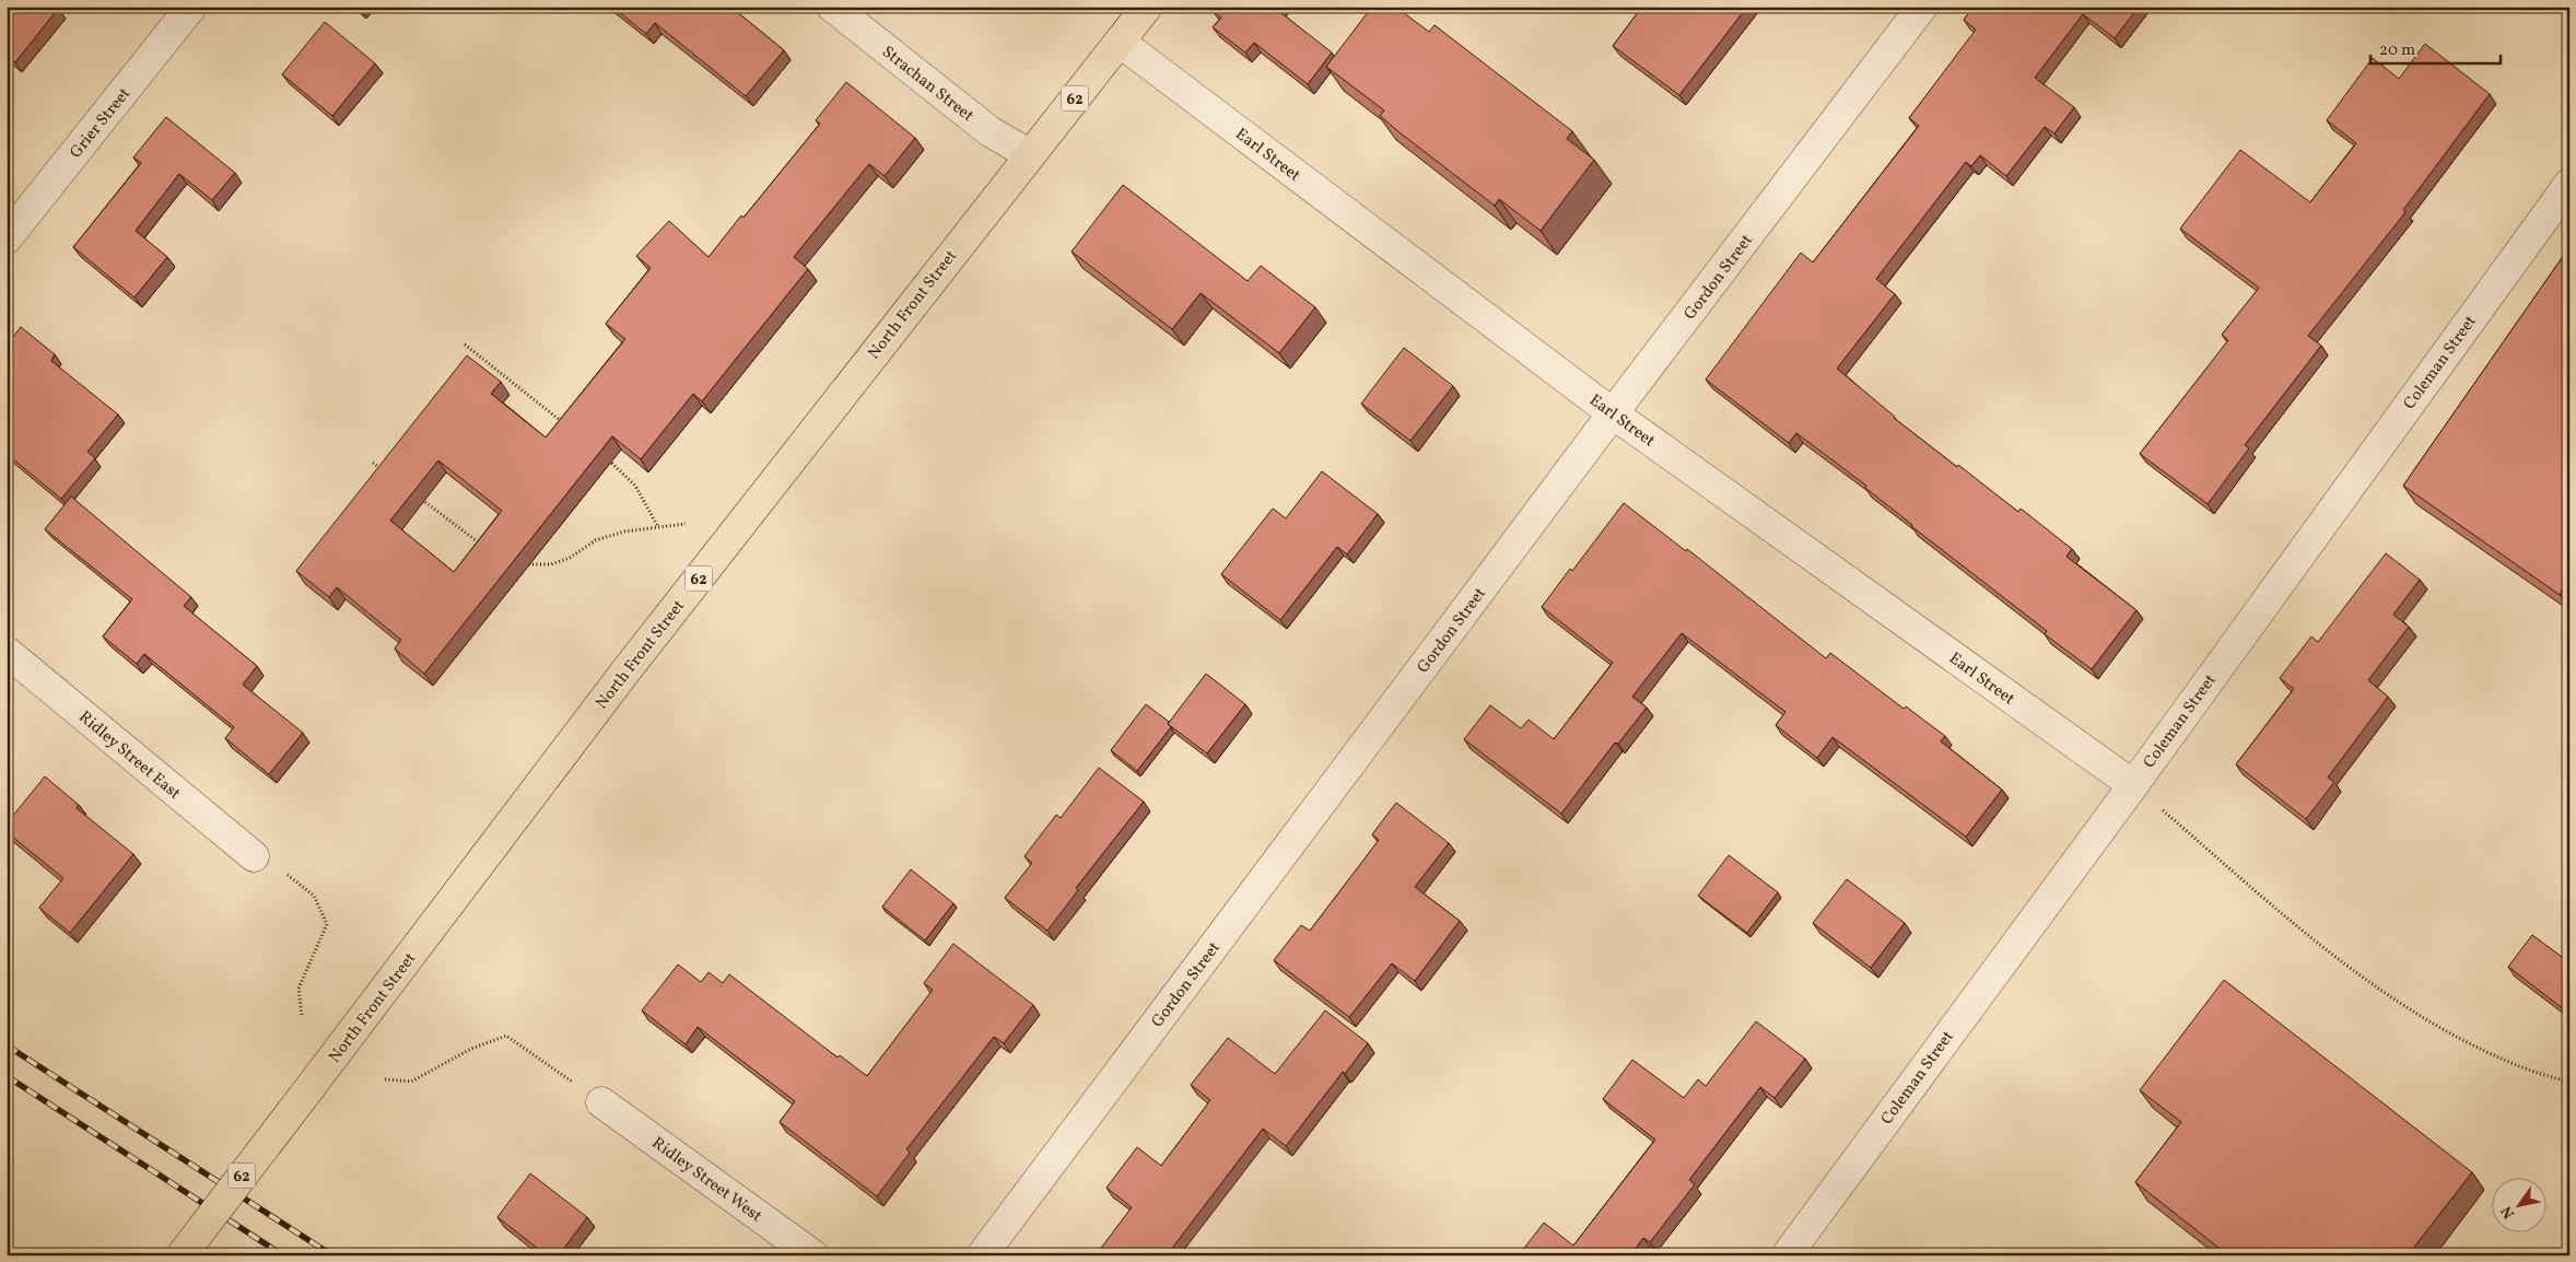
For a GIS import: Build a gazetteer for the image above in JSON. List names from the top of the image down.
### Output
{
  "streets": {
    "main road": ["62", "North Front Street"],
    "street": [
      "Strachan Street",
      "Grier Street",
      "Earl Street",
      "Gordon Street",
      "Coleman Street",
      "Ridley Street East",
      "Ridley Street West"
    ]
  },
  "crossings": [
    ["Strachan Street", "North Front Street"],
    ["Earl Street", "Gordon Street"],
    ["Earl Street", "North Front Street"],
    ["Earl Street", "Coleman Street"]
  ],
  "scale_bar": "20 m",
  "north": "bottom left"
}
